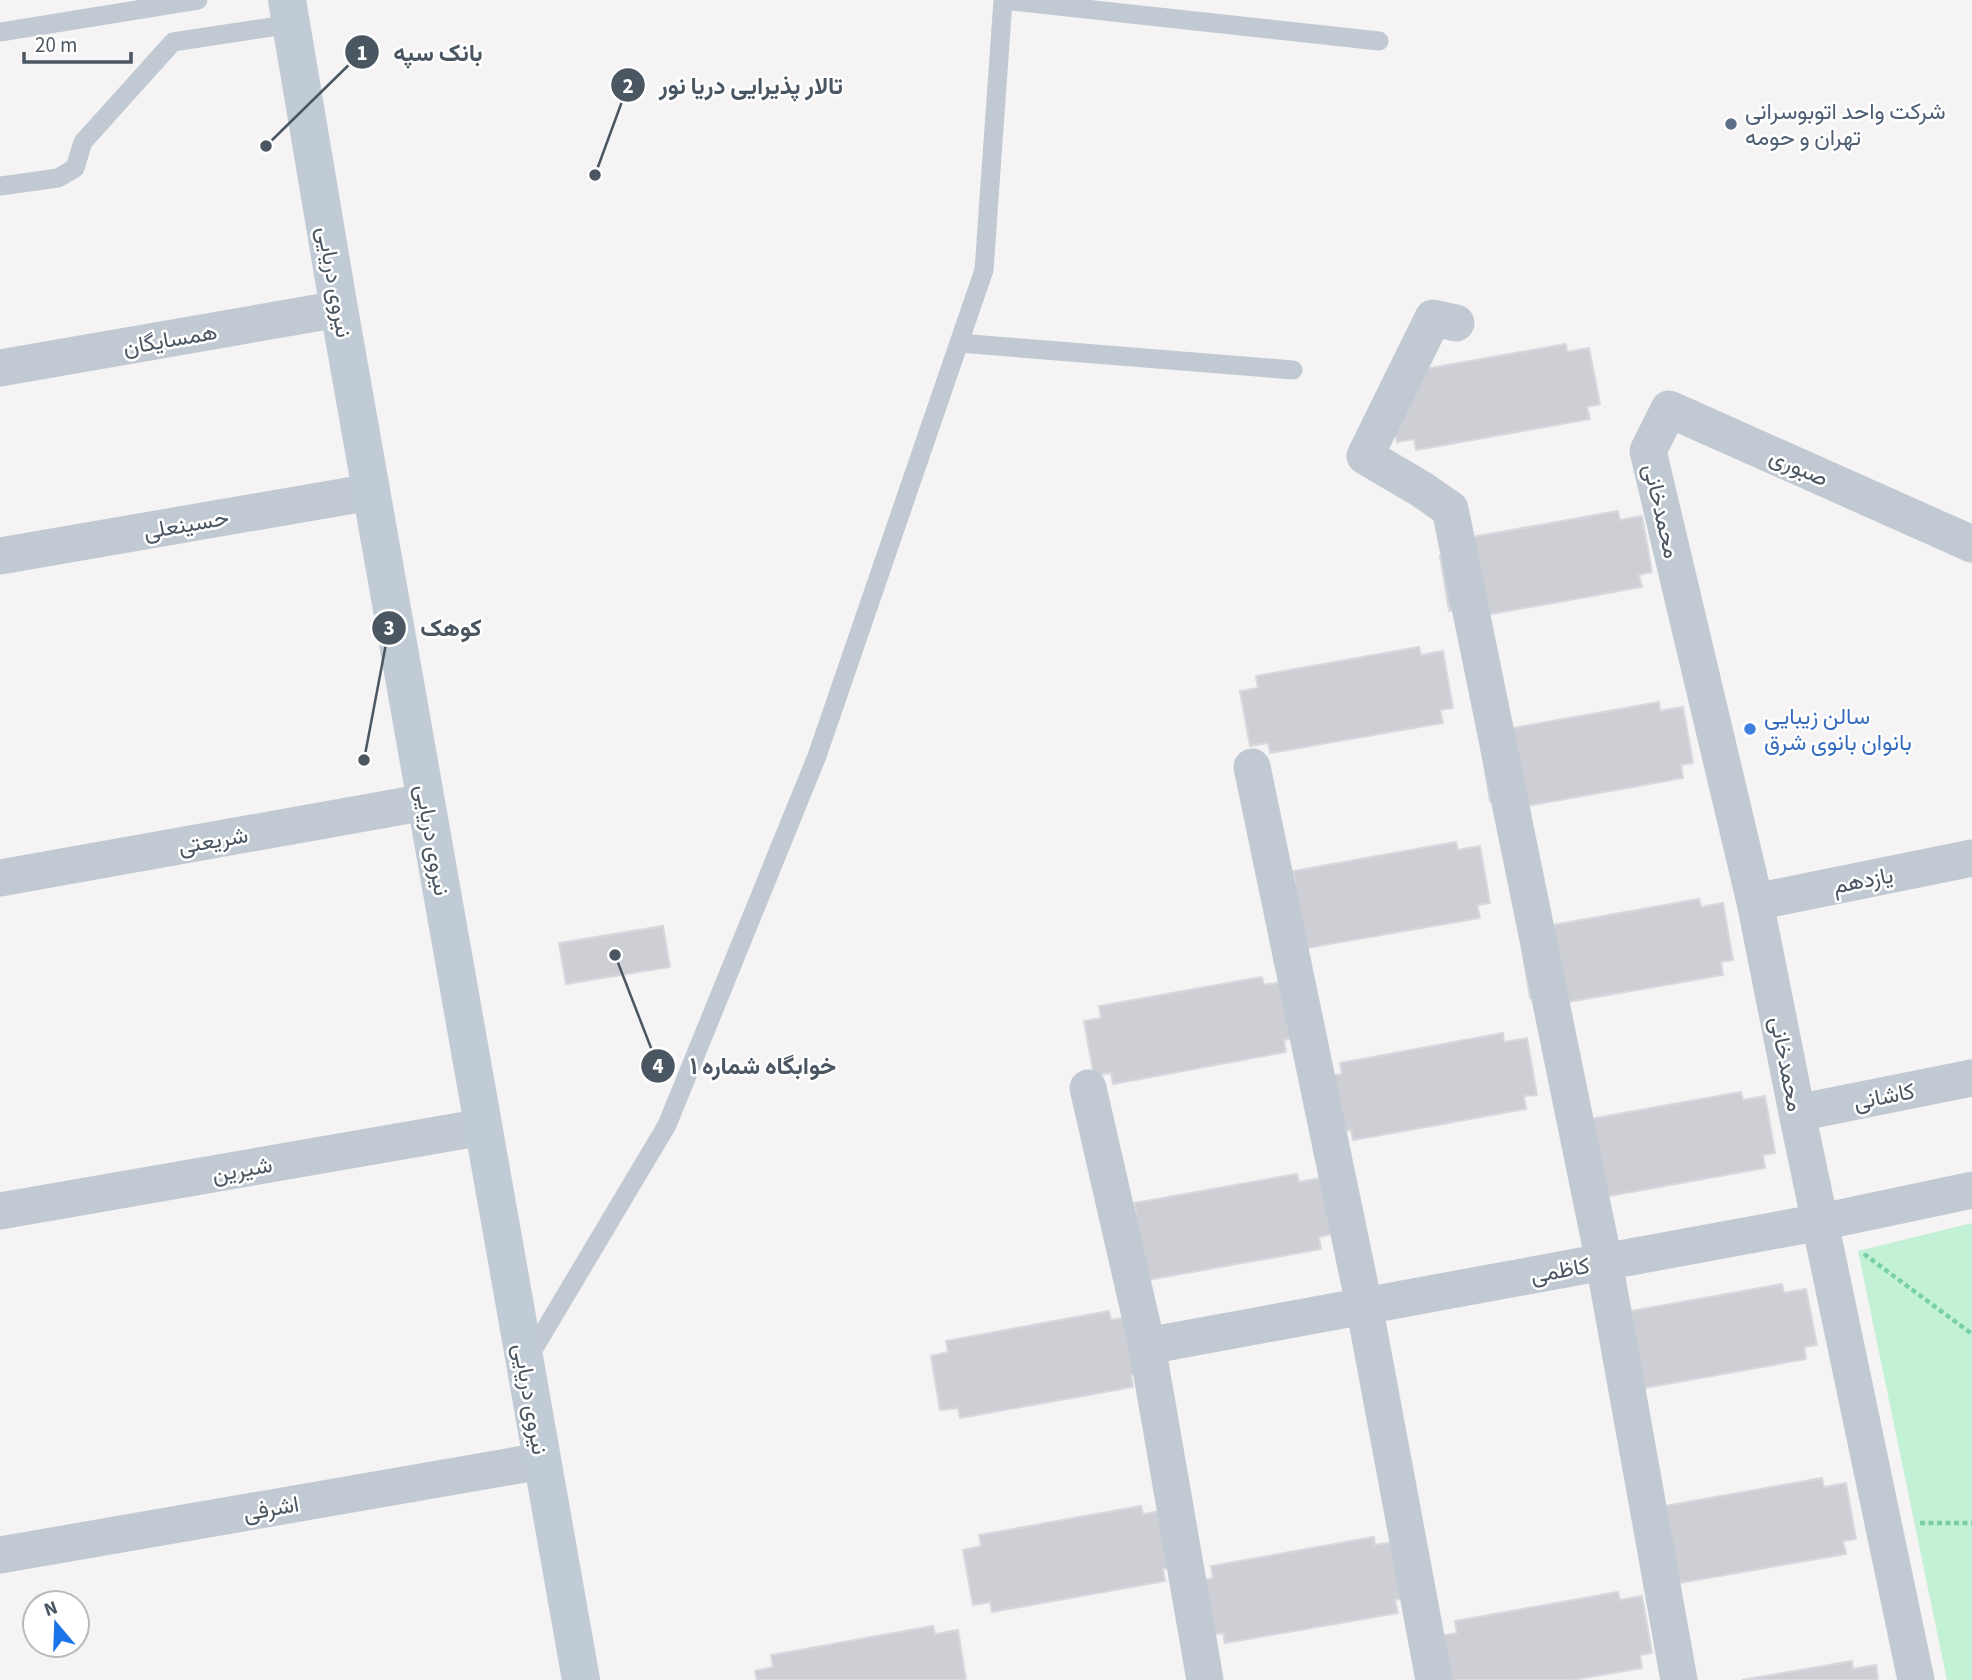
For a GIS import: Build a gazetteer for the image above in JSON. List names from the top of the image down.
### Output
{
  "streets": {
    "main road": ["نیروی دریایی"],
    "street": [
      "همسایگان",
      "صبوری",
      "محمدخانی",
      "حسینعلی",
      "شریعتی",
      "یازدهم",
      "کاشانی",
      "شیرین",
      "کاظمی",
      "اشرفی"
    ]
  },
  "crossings": [
    ["نیروی دریایی", "همسایگان"],
    ["نیروی دریایی", "حسینعلی"],
    ["نیروی دریایی", "شریعتی"],
    ["نیروی دریایی", "شیرین"],
    ["نیروی دریایی", "اشرفی"],
    ["صبوری", "محمدخانی"],
    ["محمدخانی", "یازدهم"],
    ["محمدخانی", "کاشانی"],
    ["محمدخانی", "کاظمی"]
  ],
  "places": [
    "شرکت واحد اتوبوسرانی تهران و حومه",
    "بانک سپه",
    "تالار پذیرایی دریا نور",
    "سالن زیبایی بانوان بانوی شرق",
    "کوهک",
    "خوابگاه شماره ۱"
  ],
  "scale_bar": "20 m",
  "north": "top"
}
